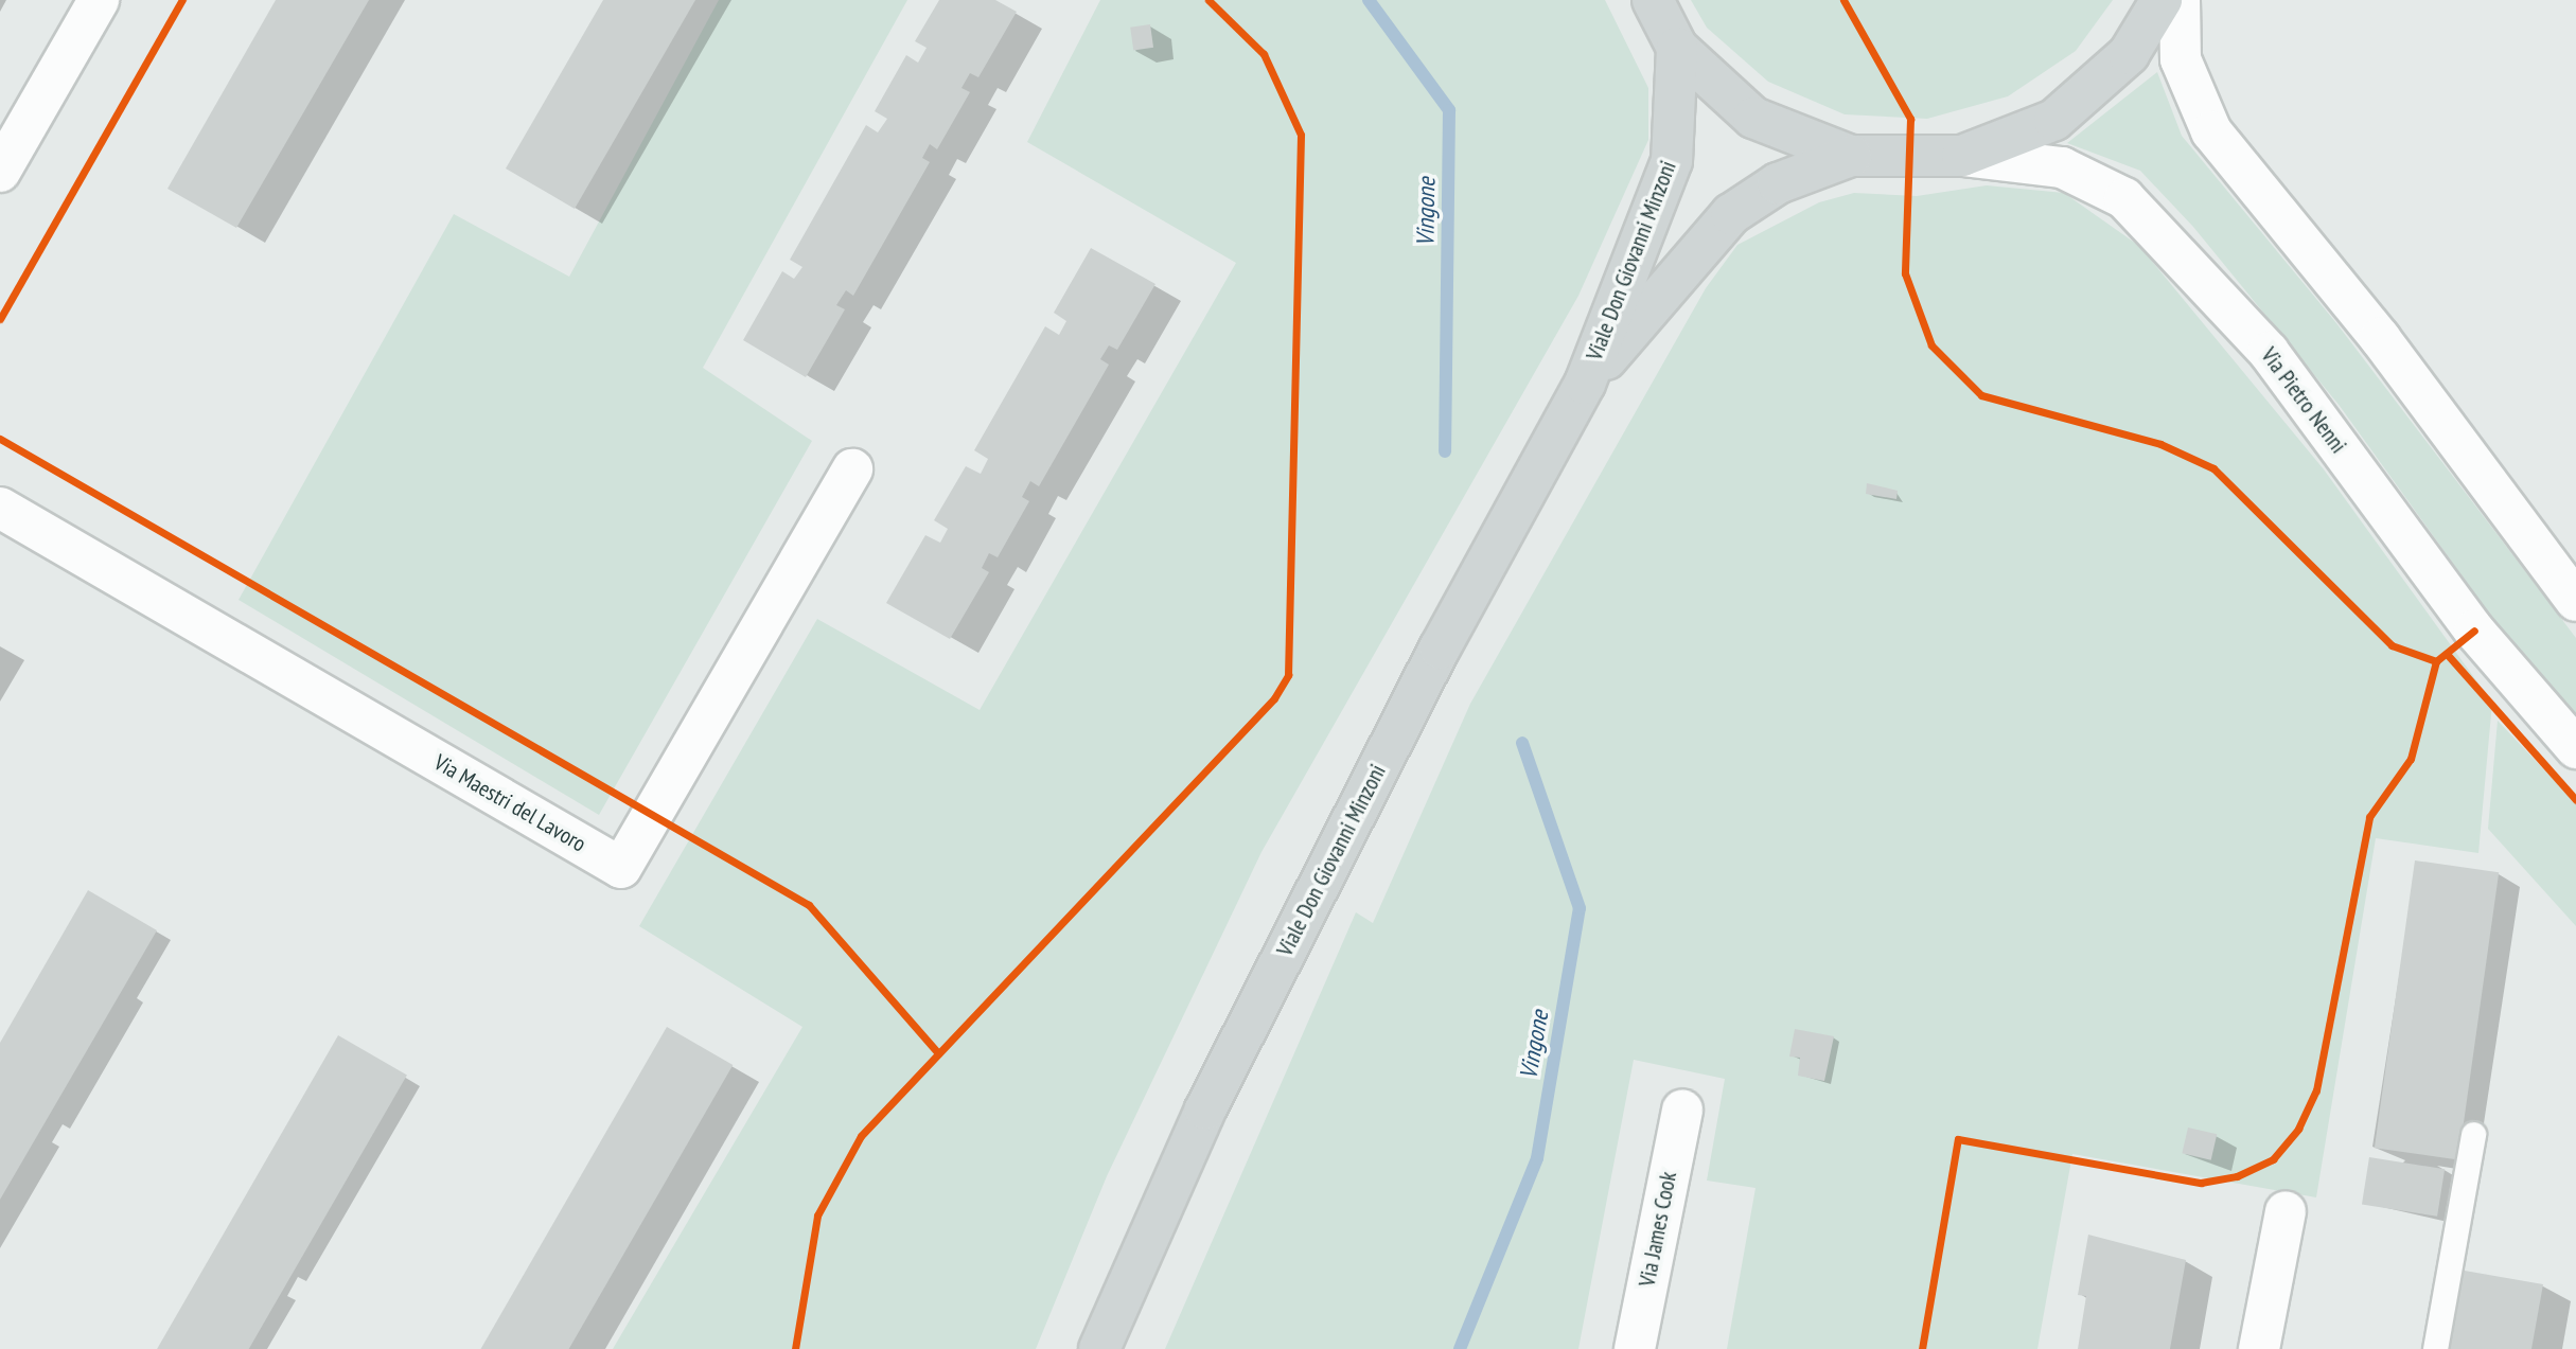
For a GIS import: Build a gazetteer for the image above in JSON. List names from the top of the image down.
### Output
{
  "streets": {
    "main road": ["Viale Don Giovanni Minzoni"],
    "street": ["Via Pietro Nenni", "Via Maestri del Lavoro", "Via James Cook"]
  },
  "water": ["Vingone"]
}
